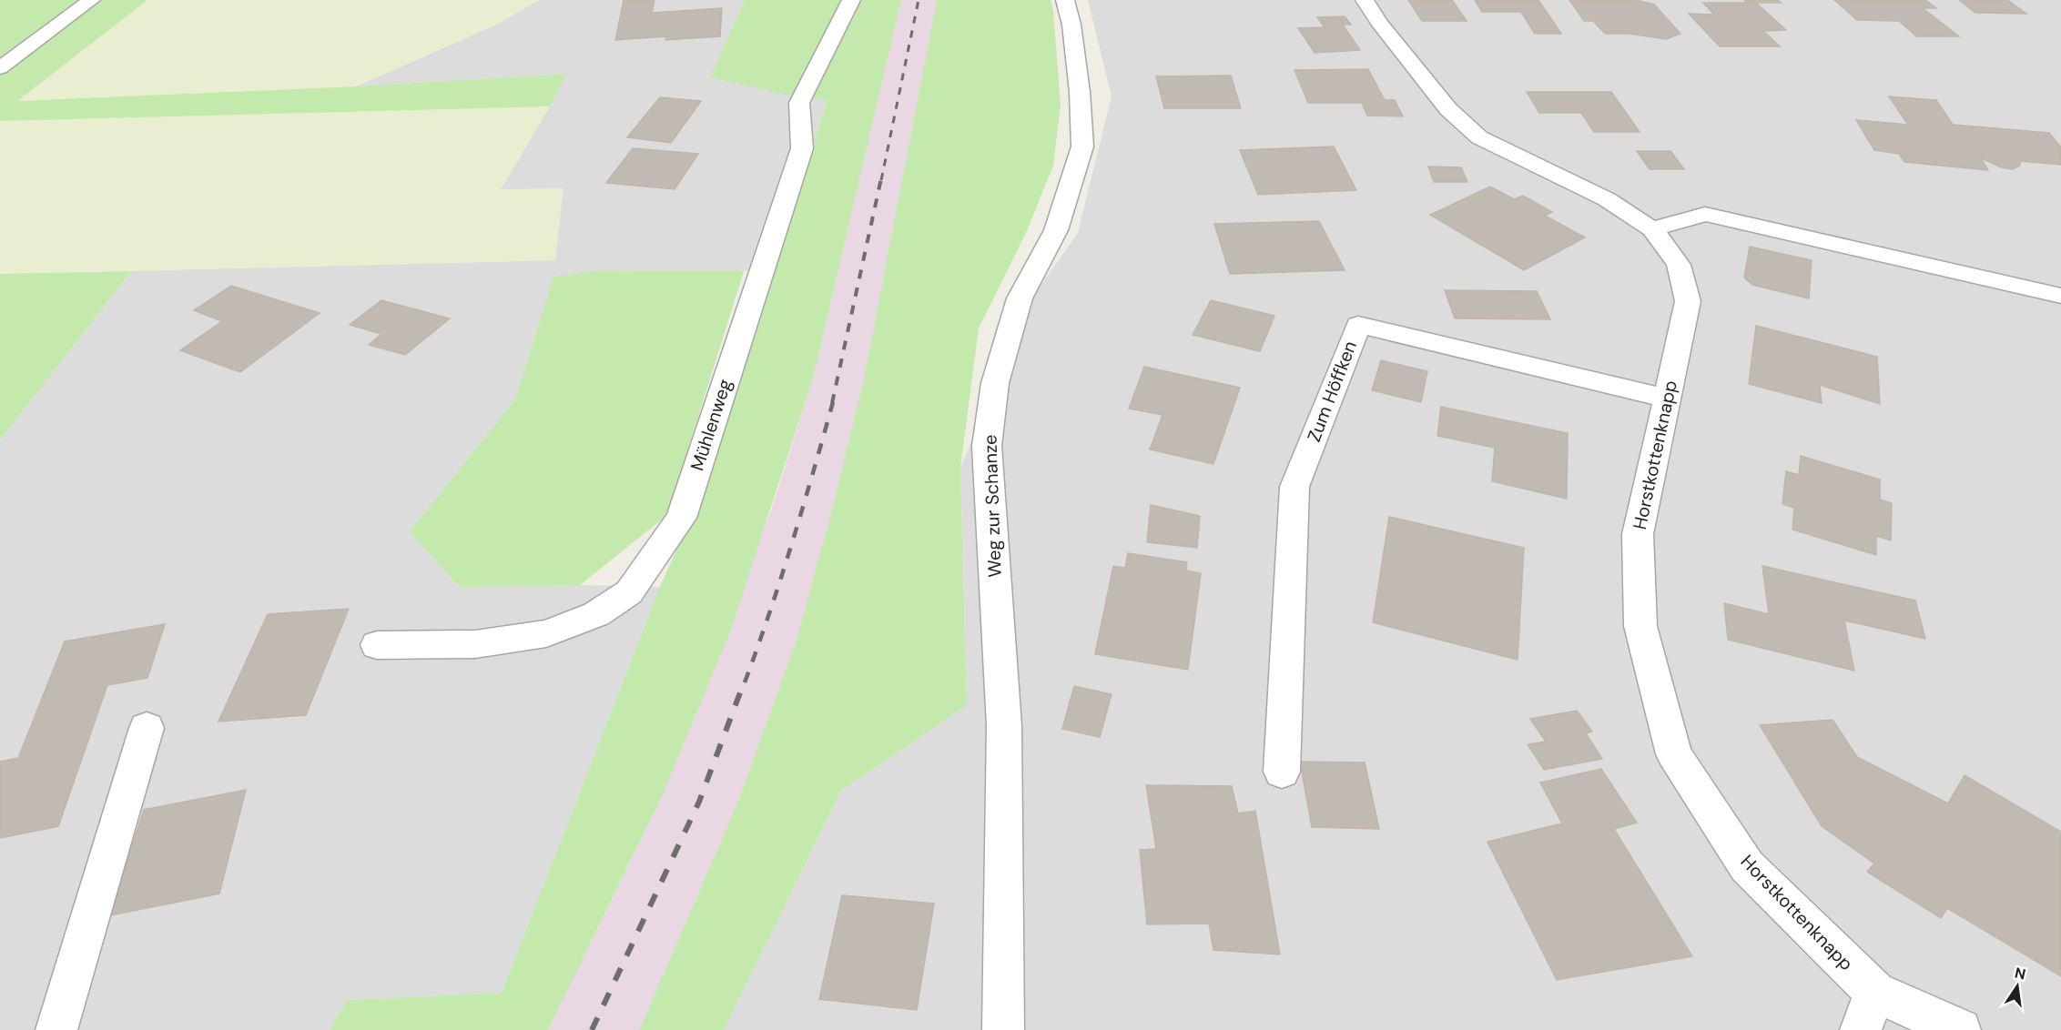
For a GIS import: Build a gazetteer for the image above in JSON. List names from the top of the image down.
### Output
{
  "streets": {
    "street": [
      "Zum Höffken",
      "Mühlenweg",
      "Horstkottenknapp",
      "Weg zur Schanze"
    ]
  },
  "crossings": [
    ["Zum Höffken", "Horstkottenknapp"]
  ],
  "north": "top"
}
